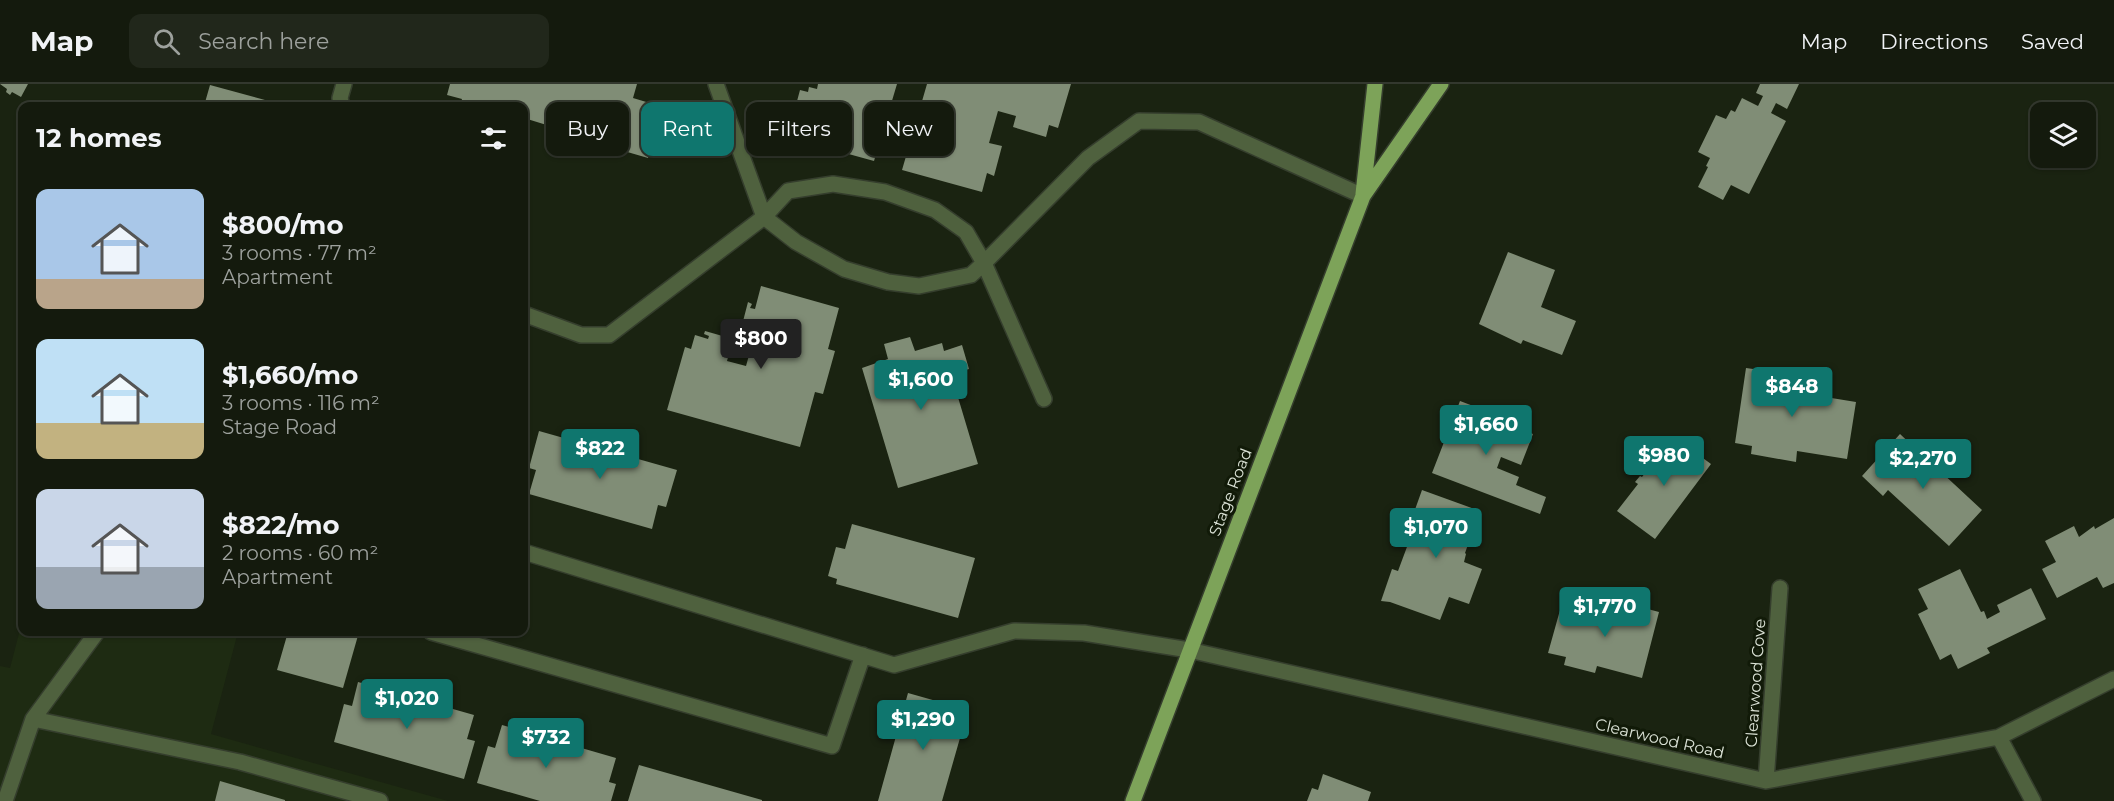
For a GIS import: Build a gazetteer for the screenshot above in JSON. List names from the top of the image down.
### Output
{
  "streets": {
    "main road": ["Stage Road"],
    "street": ["Clearwood Cove", "Clearwood Road"]
  },
  "crossings": [
    ["Stage Road", "Clearwood Road"],
    ["Clearwood Cove", "Clearwood Road"]
  ],
  "page": {
    "header": "Map",
    "search": "Search here",
    "nav": ["Map", "Directions", "Saved"],
    "chip": [
      "Buy",
      "Rent",
      "Filters",
      "New"
    ],
    "heading": "12 homes",
    "list": [
      {
        "name": "$800/mo",
        "note": "3 rooms · 77 m² · Apartment"
      },
      {
        "name": "$1,660/mo",
        "note": "3 rooms · 116 m² · Stage Road"
      },
      {
        "name": "$822/mo",
        "note": "2 rooms · 60 m² · Apartment"
      }
    ],
    "price": [
      "$800",
      "$1,600",
      "$848",
      "$1,660",
      "$822",
      "$980",
      "$2,270",
      "$1,070",
      "$1,770",
      "$1,020",
      "$1,290",
      "$732"
    ]
  }
}
